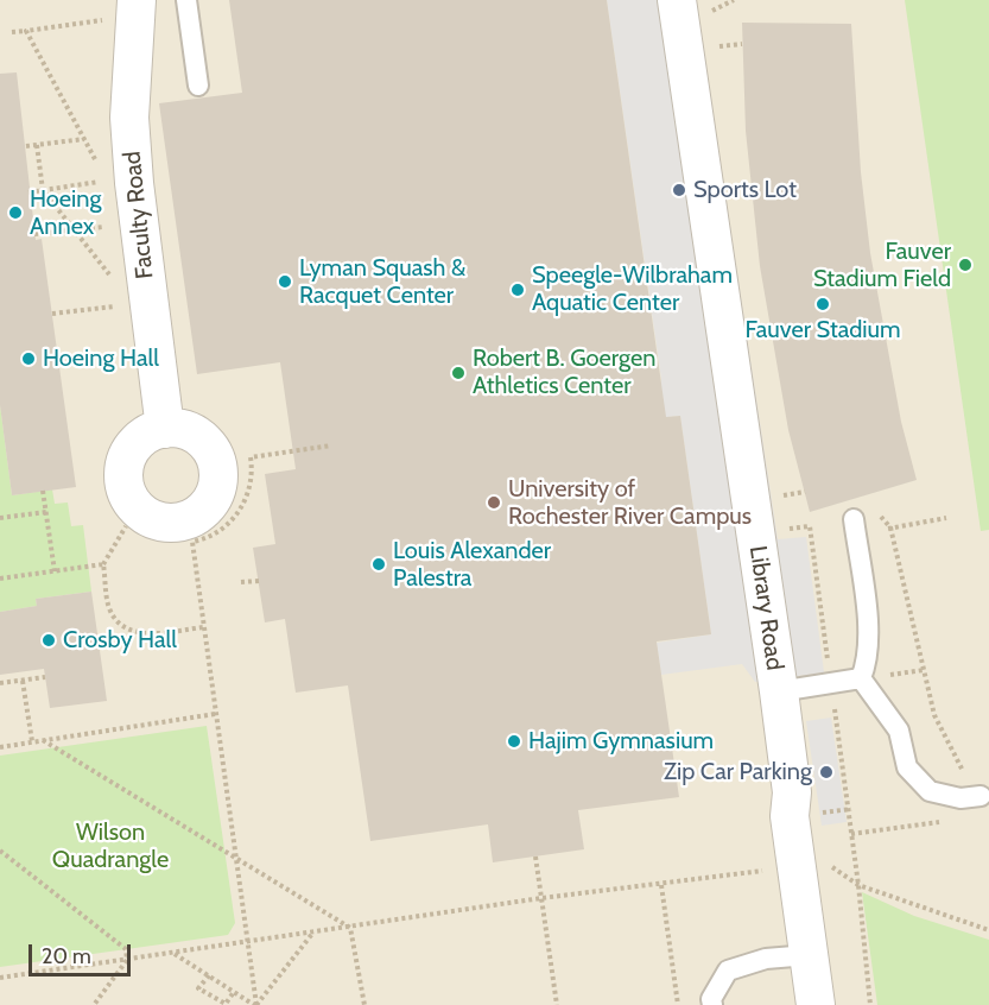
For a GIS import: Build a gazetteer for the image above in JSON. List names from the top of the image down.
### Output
{
  "streets": {
    "street": ["Faculty Road", "Library Road"]
  },
  "parks": ["Wilson Quadrangle"],
  "places": [
    "Sports Lot",
    "Hoeing Annex",
    "Fauver Stadium Field",
    "Lyman Squash & Racquet Center",
    "Speegle-Wilbraham Aquatic Center",
    "Fauver Stadium",
    "Hoeing Hall",
    "Robert B. Goergen Athletics Center",
    "University of Rochester River Campus",
    "Louis Alexander Palestra",
    "Crosby Hall",
    "Hajim Gymnasium",
    "Zip Car Parking"
  ],
  "scale_bar": "20 m"
}
